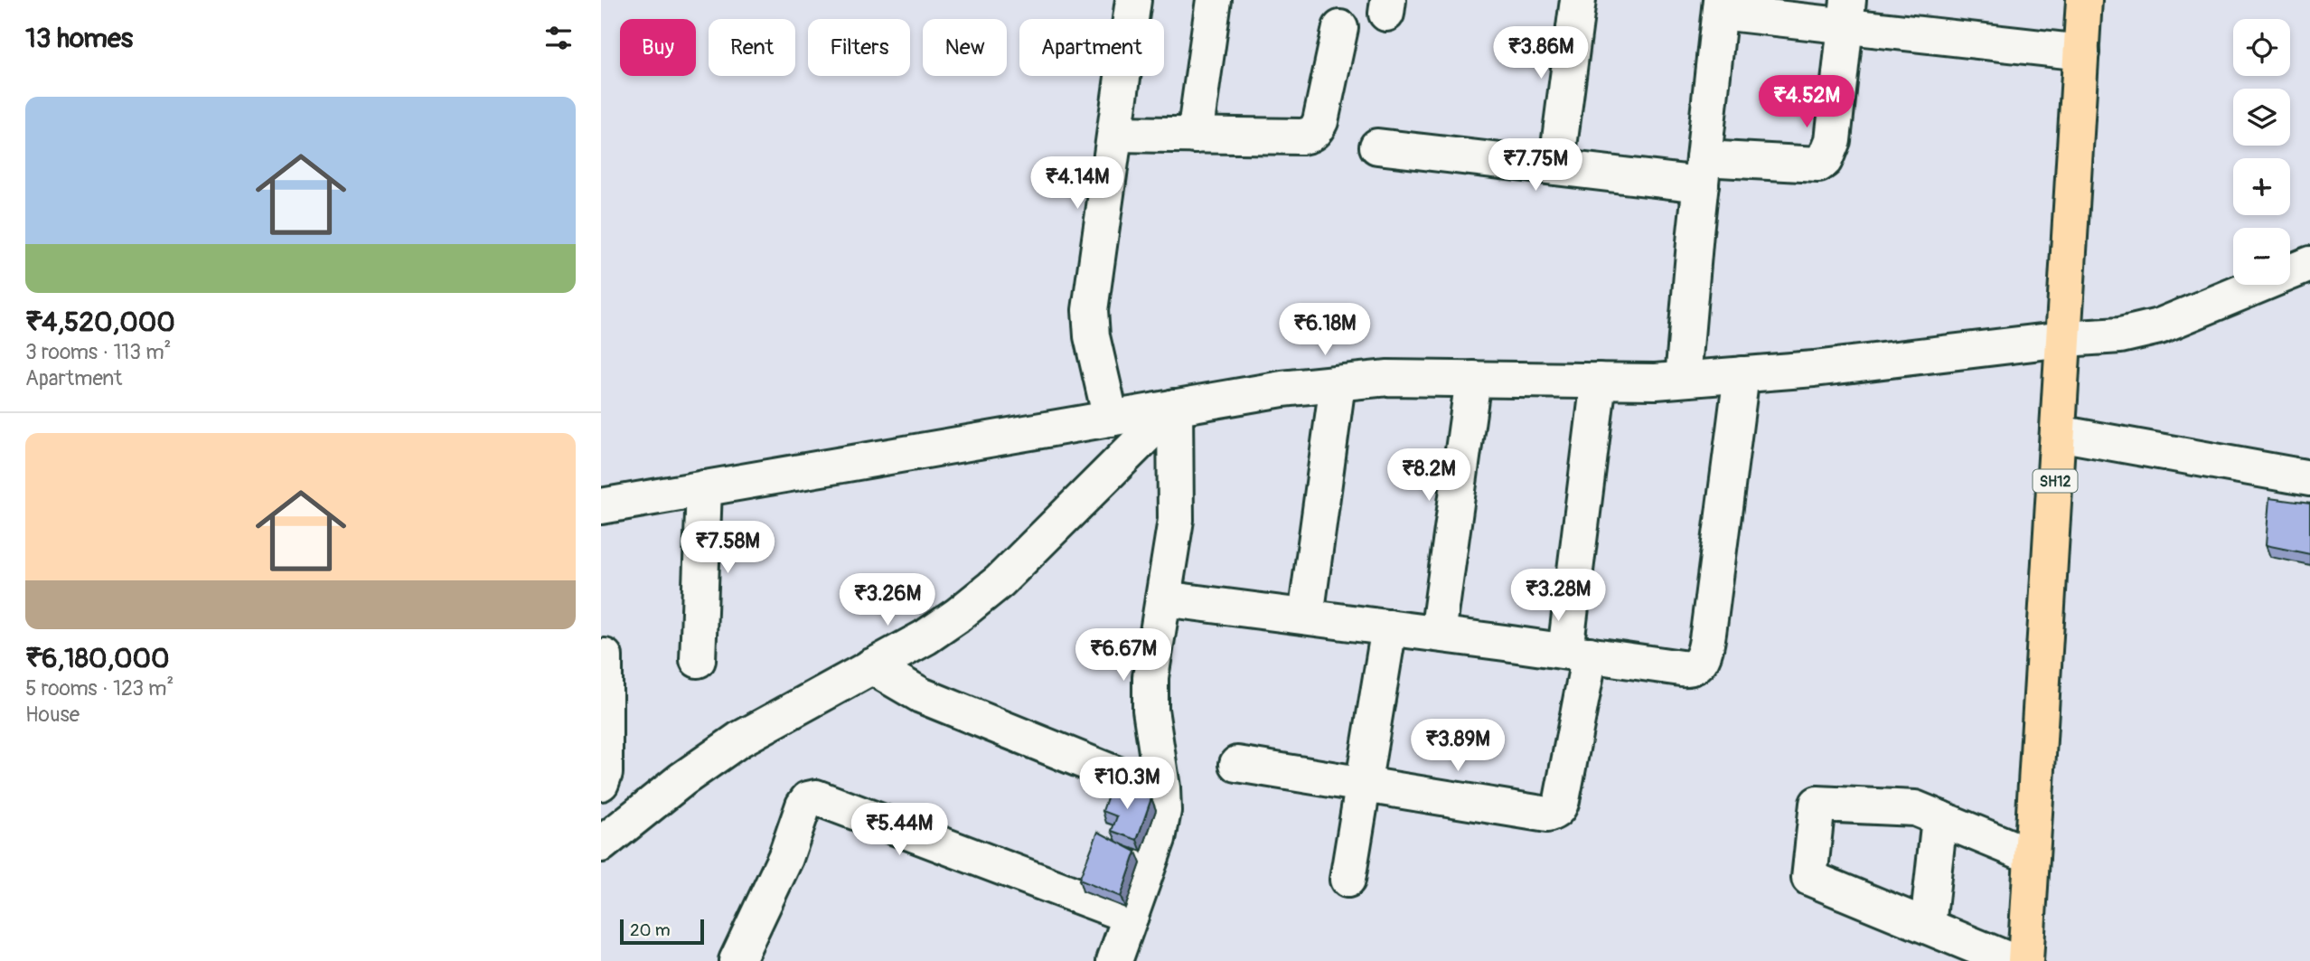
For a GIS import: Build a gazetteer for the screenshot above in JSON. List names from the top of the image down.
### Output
{
  "streets": {
    "main road": ["SH12"]
  },
  "scale_bar": "20 m",
  "page": {
    "heading": "13 homes",
    "map_buttons": ["+", "−"],
    "chip": [
      "Buy",
      "Rent",
      "Filters",
      "New",
      "Apartment"
    ],
    "price": [
      "₹3.86M",
      "₹4.52M",
      "₹7.75M",
      "₹4.14M",
      "₹6.18M",
      "₹8.2M",
      "₹7.58M",
      "₹3.28M",
      "₹3.26M",
      "₹6.67M",
      "₹3.89M",
      "₹10.3M",
      "₹5.44M"
    ],
    "list": [
      {
        "name": "₹4,520,000",
        "note": "3 rooms · 113 m² · Apartment"
      },
      {
        "name": "₹6,180,000",
        "note": "5 rooms · 123 m² · House"
      }
    ],
    "scale": "20 m"
  }
}
